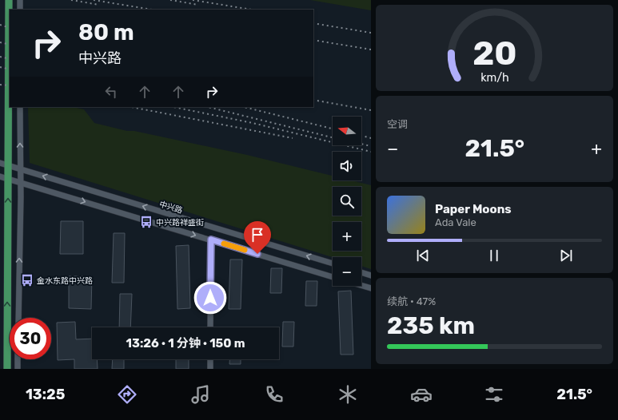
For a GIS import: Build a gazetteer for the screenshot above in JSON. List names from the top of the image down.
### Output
{
  "streets": {
    "street": ["中兴路"]
  },
  "places": {
    "bus stop": ["中兴路祥盛街", "金水东路中兴路"]
  },
  "north": "left",
  "page": {
    "turn": ["80 m", "中兴路"],
    "tile": [
      "空调",
      ["续航 · 47%", "235 km"]
    ],
    "map_buttons": ["+", "−"],
    "heat": ["−", "21.5°", "+"],
    "song": ["Paper Moons", "Ada Vale"],
    "limit": "30",
    "trip": "13:26 · 1 分钟 · 150 m",
    "tabs": ["13:25", "21.5°"],
    "gauge": ["20", "km/h"]
  }
}
